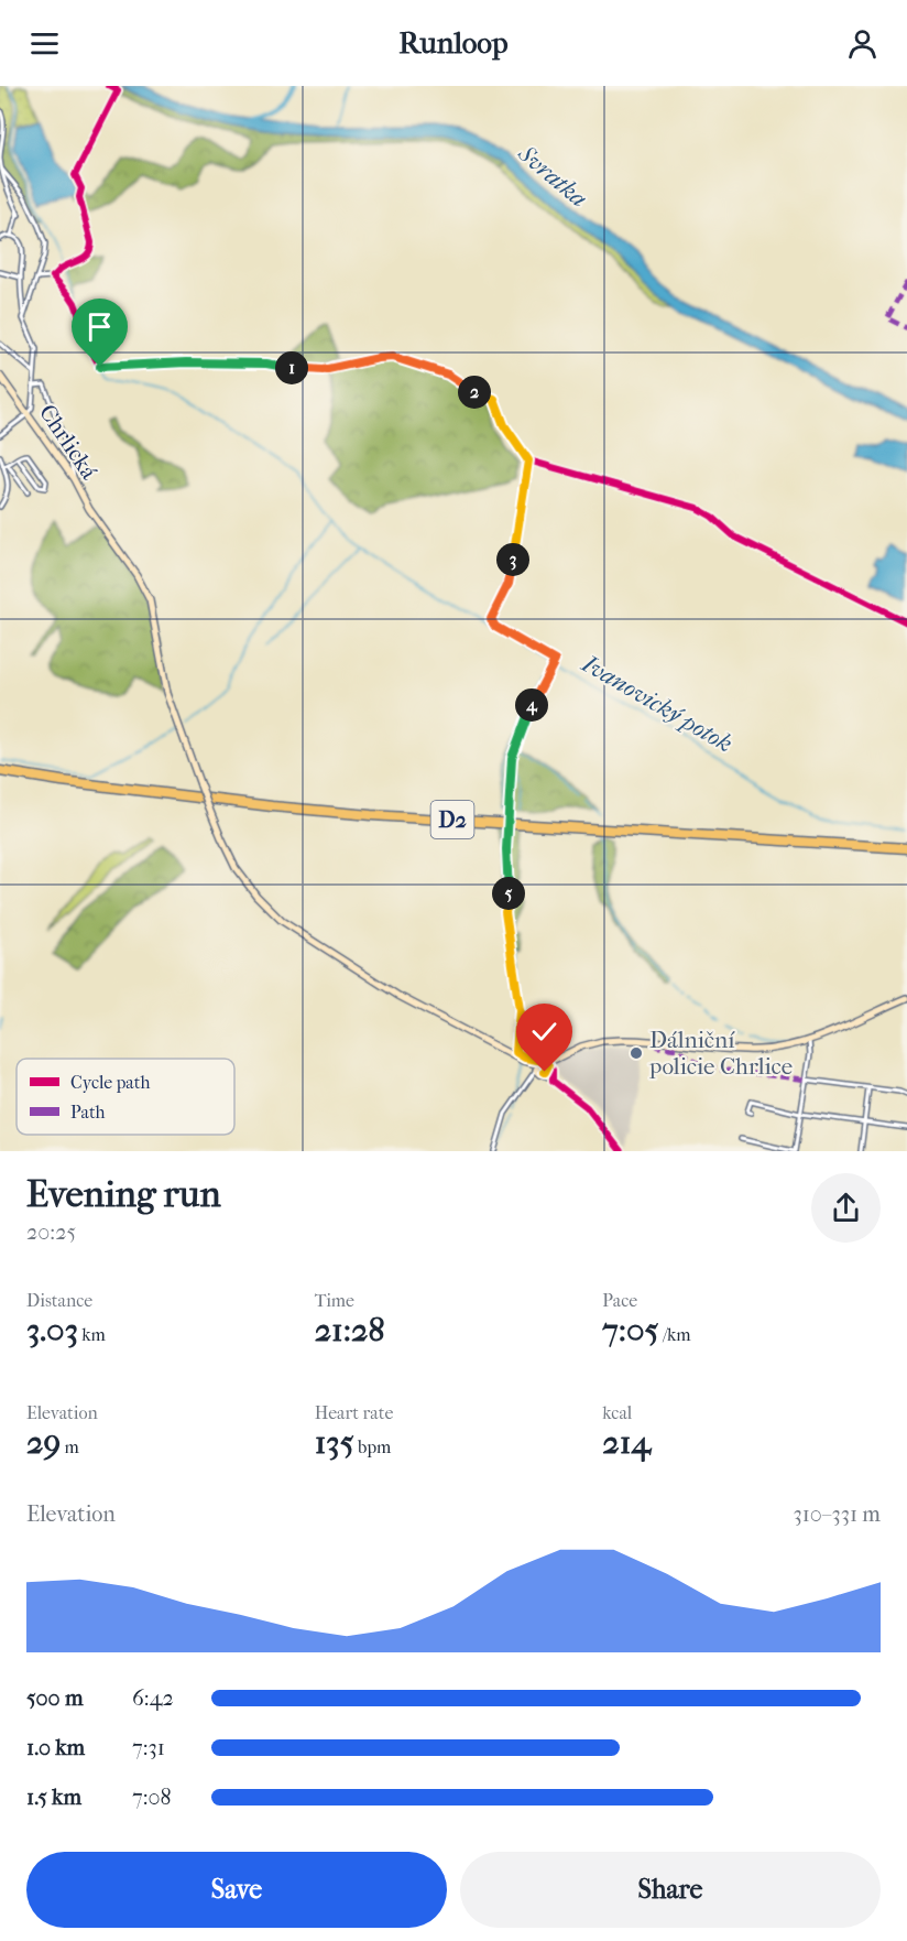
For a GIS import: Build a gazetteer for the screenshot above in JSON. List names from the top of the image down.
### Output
{
  "streets": {
    "highway": ["D2"],
    "street": ["Chrlická"]
  },
  "water": ["Svratka", "Ivanovický potok"],
  "places": ["Dálniční policie Chrlice"],
  "legend": ["Cycle path", "Path"],
  "page": {
    "header": "Runloop",
    "pins": [
      "1",
      "2",
      "3",
      "4",
      "5"
    ],
    "heading": ["Evening run", "20:25"],
    "stats": [
      ["Distance", "3.03 km"],
      ["Time", "21:28"],
      ["Pace", "7:05 /km"],
      ["Elevation", "29 m"],
      ["Heart rate", "135 bpm"],
      ["kcal", "214"]
    ],
    "chart": ["Elevation", "310–331 m"],
    "list": [
      {
        "name": "500 m",
        "note": "6:42"
      },
      {
        "name": "1.0 km",
        "note": "7:31"
      },
      {
        "name": "1.5 km",
        "note": "7:08"
      }
    ],
    "buttons": ["Save", "Share"]
  }
}
